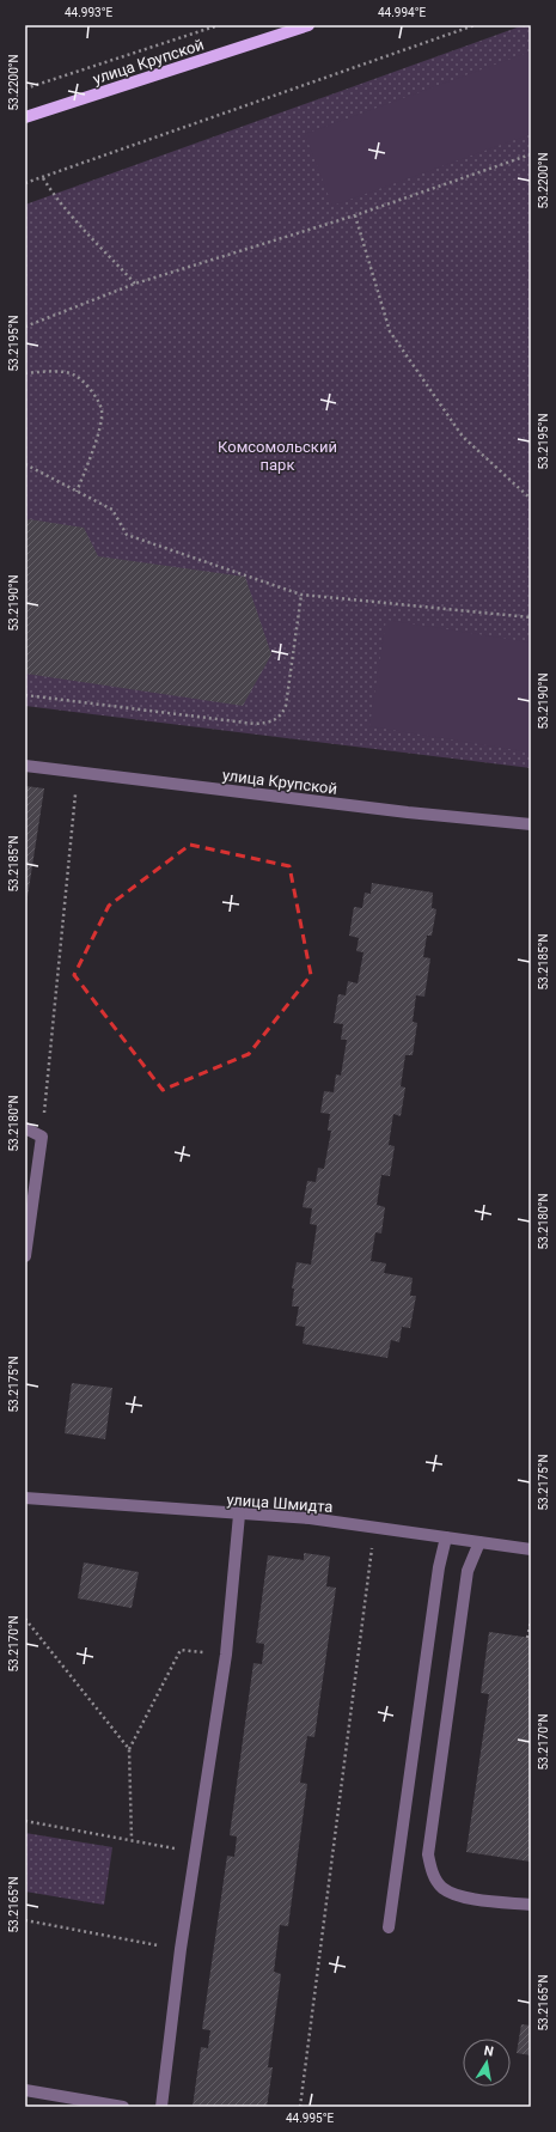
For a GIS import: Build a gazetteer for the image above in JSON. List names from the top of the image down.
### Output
{
  "streets": {
    "main road": ["улица Крупской"],
    "street": ["улица Шмидта"]
  },
  "parks": ["Комсомольский парк"],
  "north": "top",
  "coordinates": [
    "44.993°E",
    "44.994°E",
    "53.2200°N",
    "53.2195°N",
    "53.2190°N",
    "53.2185°N",
    "53.2180°N",
    "53.2175°N",
    "53.2170°N",
    "53.2165°N",
    "44.995°E"
  ]
}
